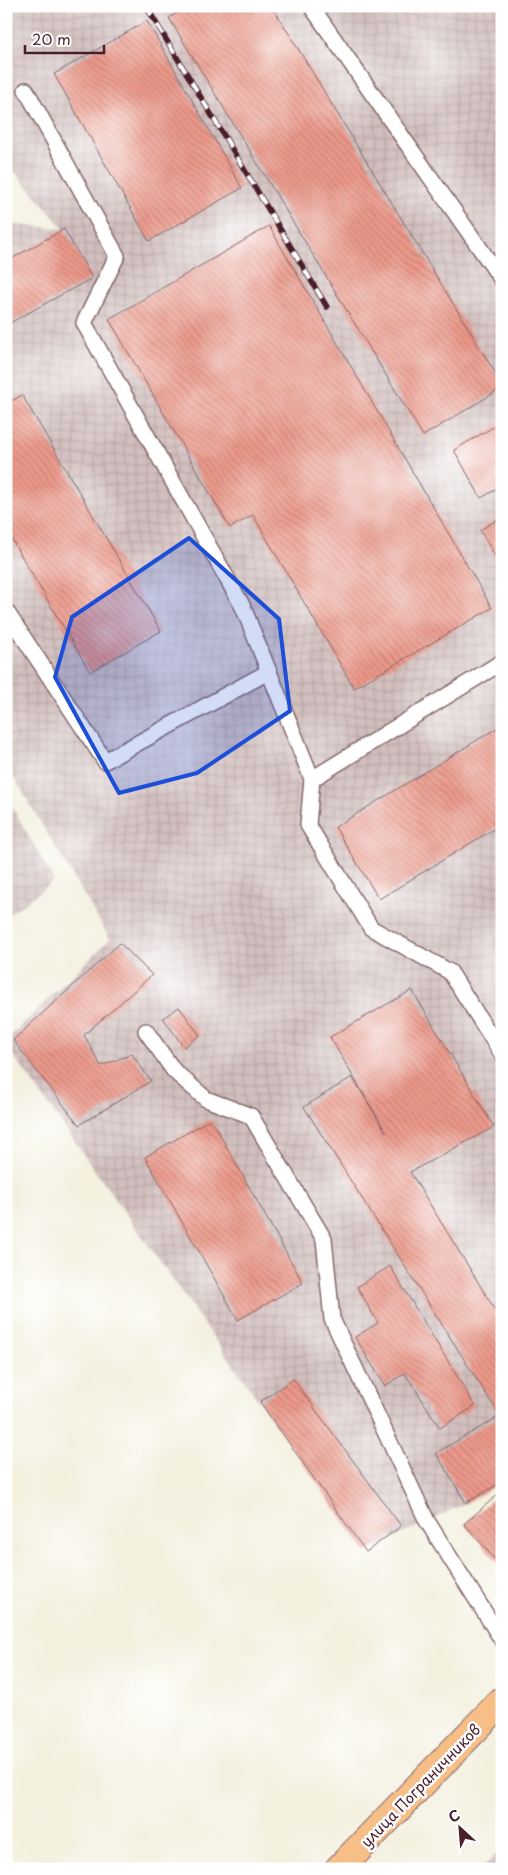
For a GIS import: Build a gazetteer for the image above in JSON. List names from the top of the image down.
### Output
{
  "streets": {
    "main road": ["улица Пограничников"]
  },
  "scale_bar": "20 m",
  "north": "top left"
}
